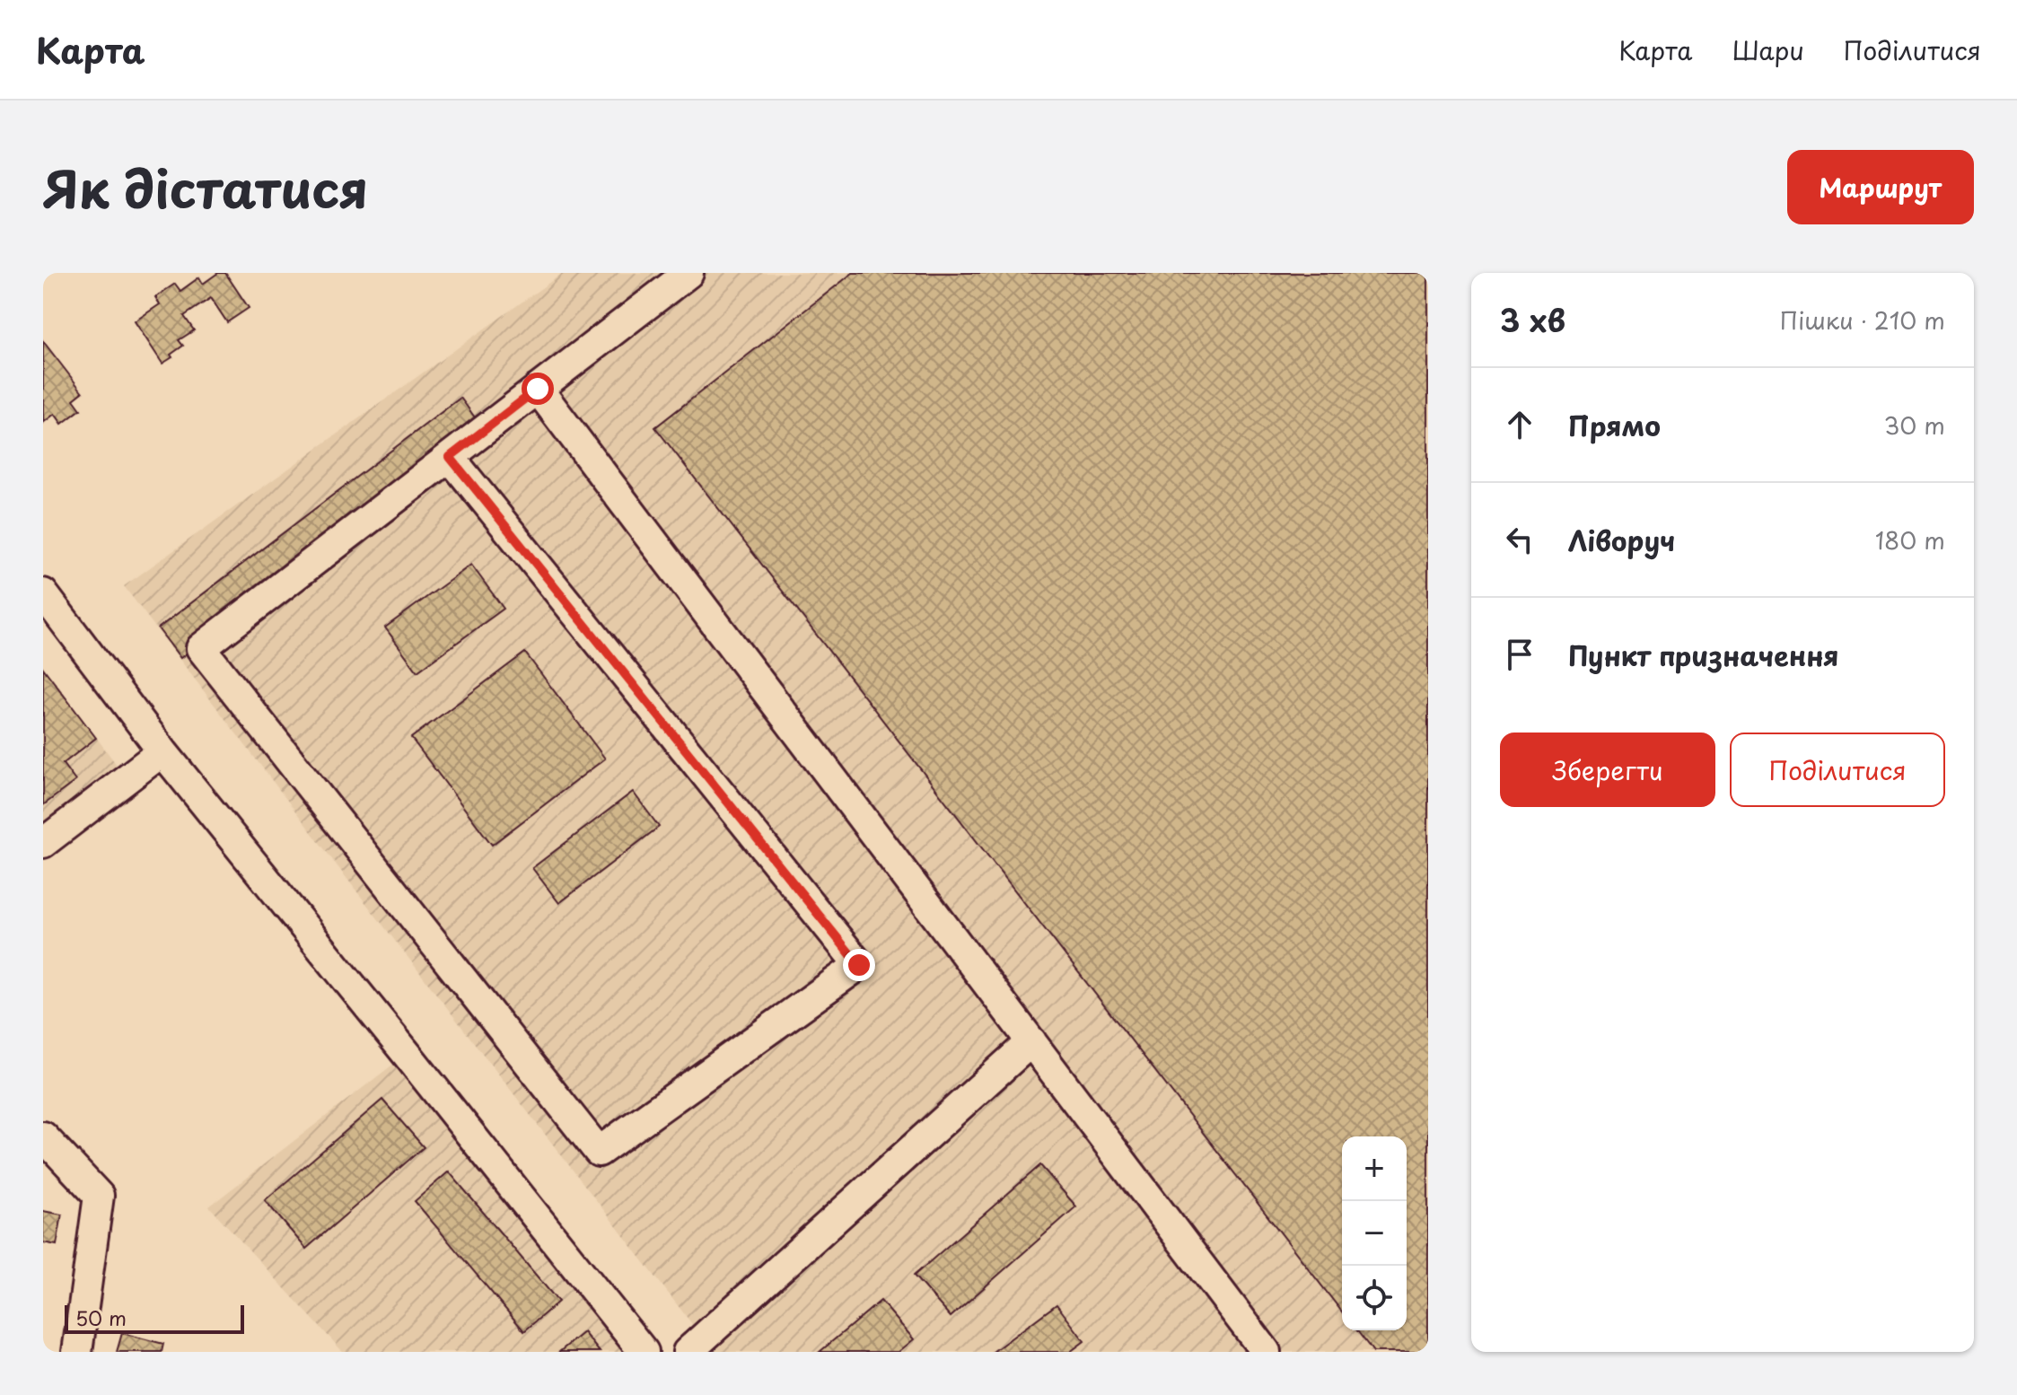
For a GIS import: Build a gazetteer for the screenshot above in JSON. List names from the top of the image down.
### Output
{
  "scale_bar": "50 m",
  "page": {
    "header": "Карта",
    "nav": ["Карта", "Шари", "Поділитися"],
    "title": "Як дістатися",
    "buttons": [
      "Маршрут",
      ["Зберегти", "Поділитися"]
    ],
    "heading": ["3 хв", "Пішки · 210 m"],
    "list": [
      ["Прямо", "30 m"],
      ["Ліворуч", "180 m"],
      "Пункт призначення"
    ],
    "map_buttons": ["+", "−"],
    "scale": "50 m"
  }
}
